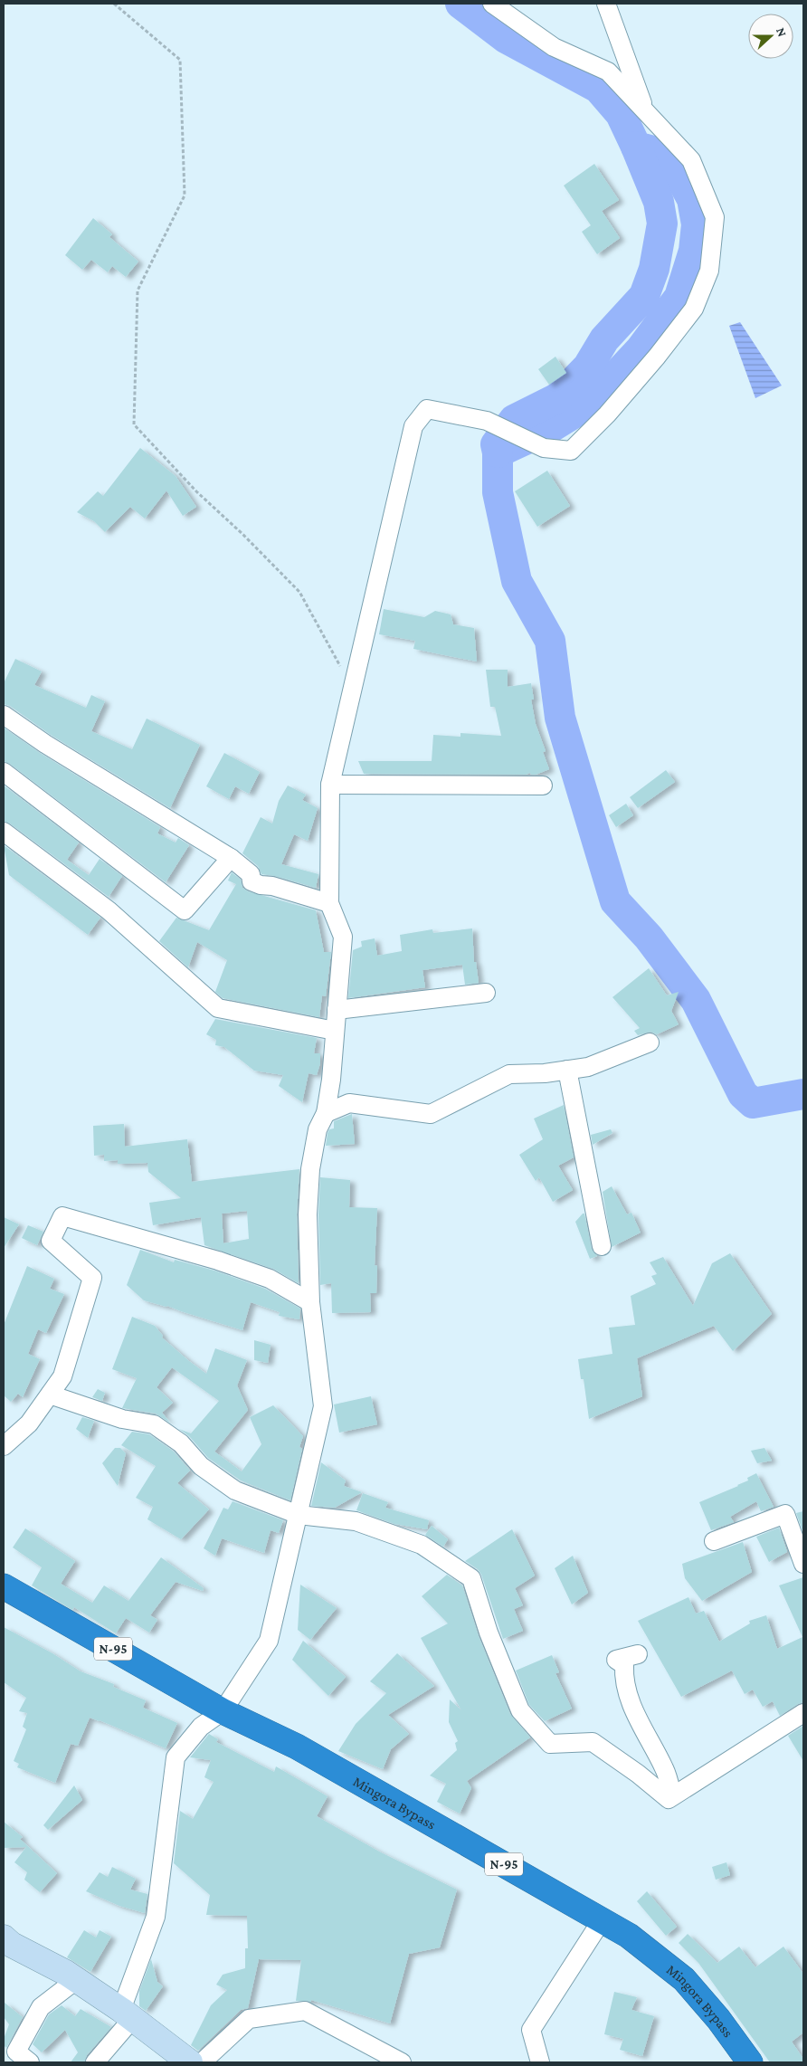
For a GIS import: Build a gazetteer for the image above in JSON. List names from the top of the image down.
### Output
{
  "streets": {
    "highway": ["N-95", "Mingora Bypass"]
  },
  "north": "right"
}
